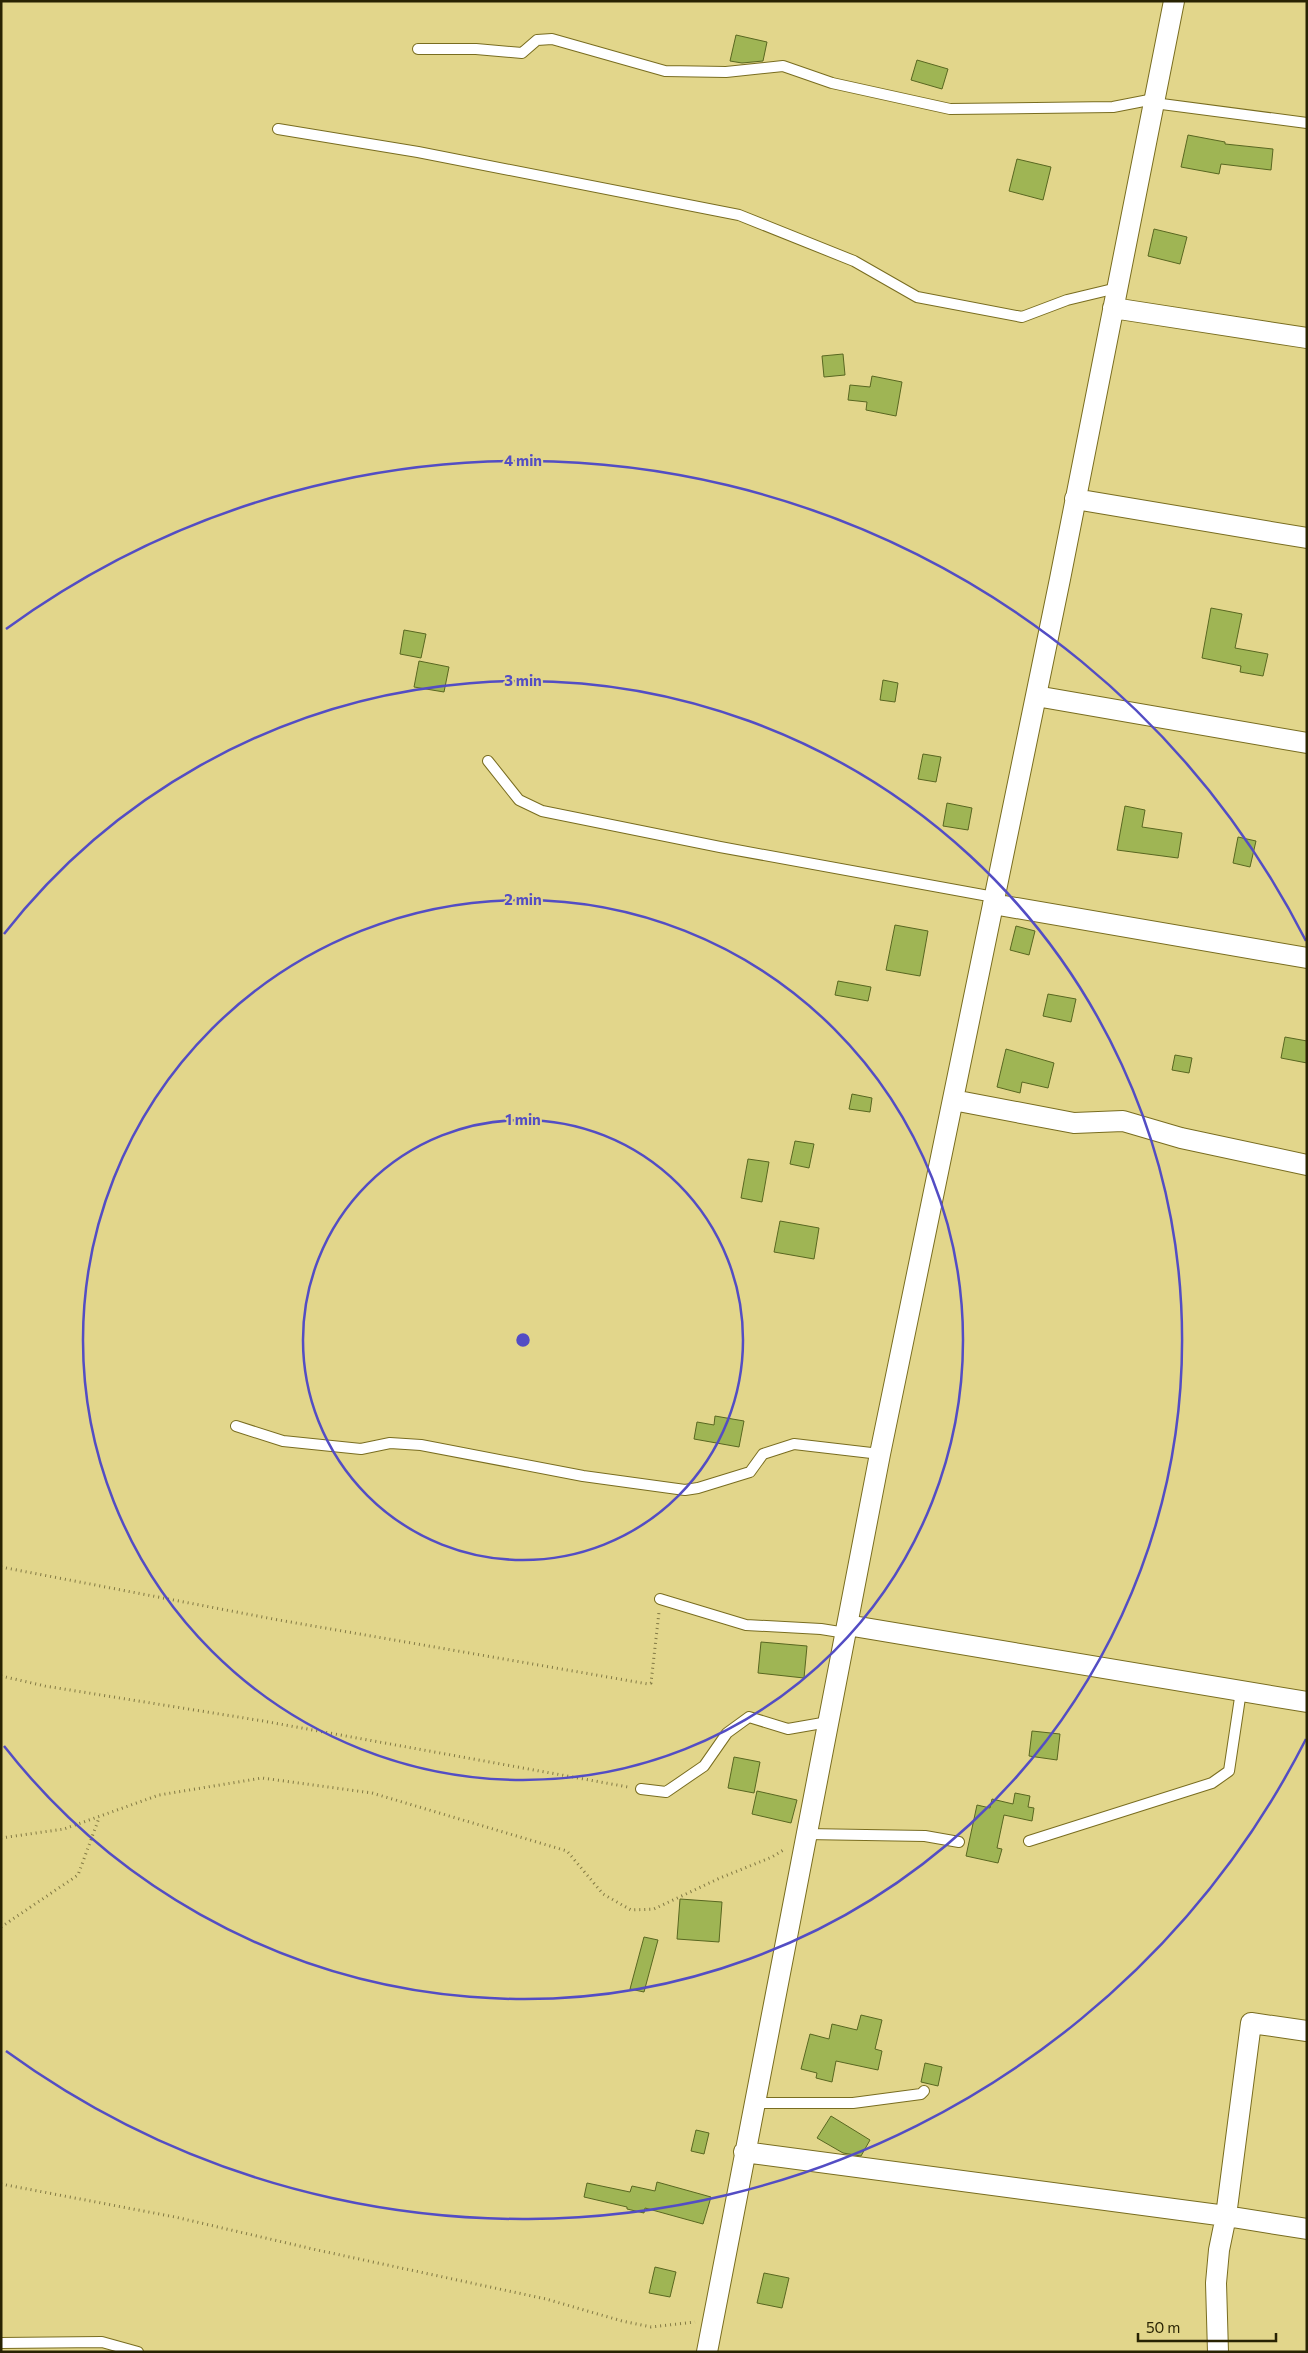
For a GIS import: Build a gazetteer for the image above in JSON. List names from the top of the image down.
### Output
{
  "scale_bar": "50 m",
  "rings": [
    "4 min",
    "3 min",
    "2 min",
    "1 min"
  ]
}
